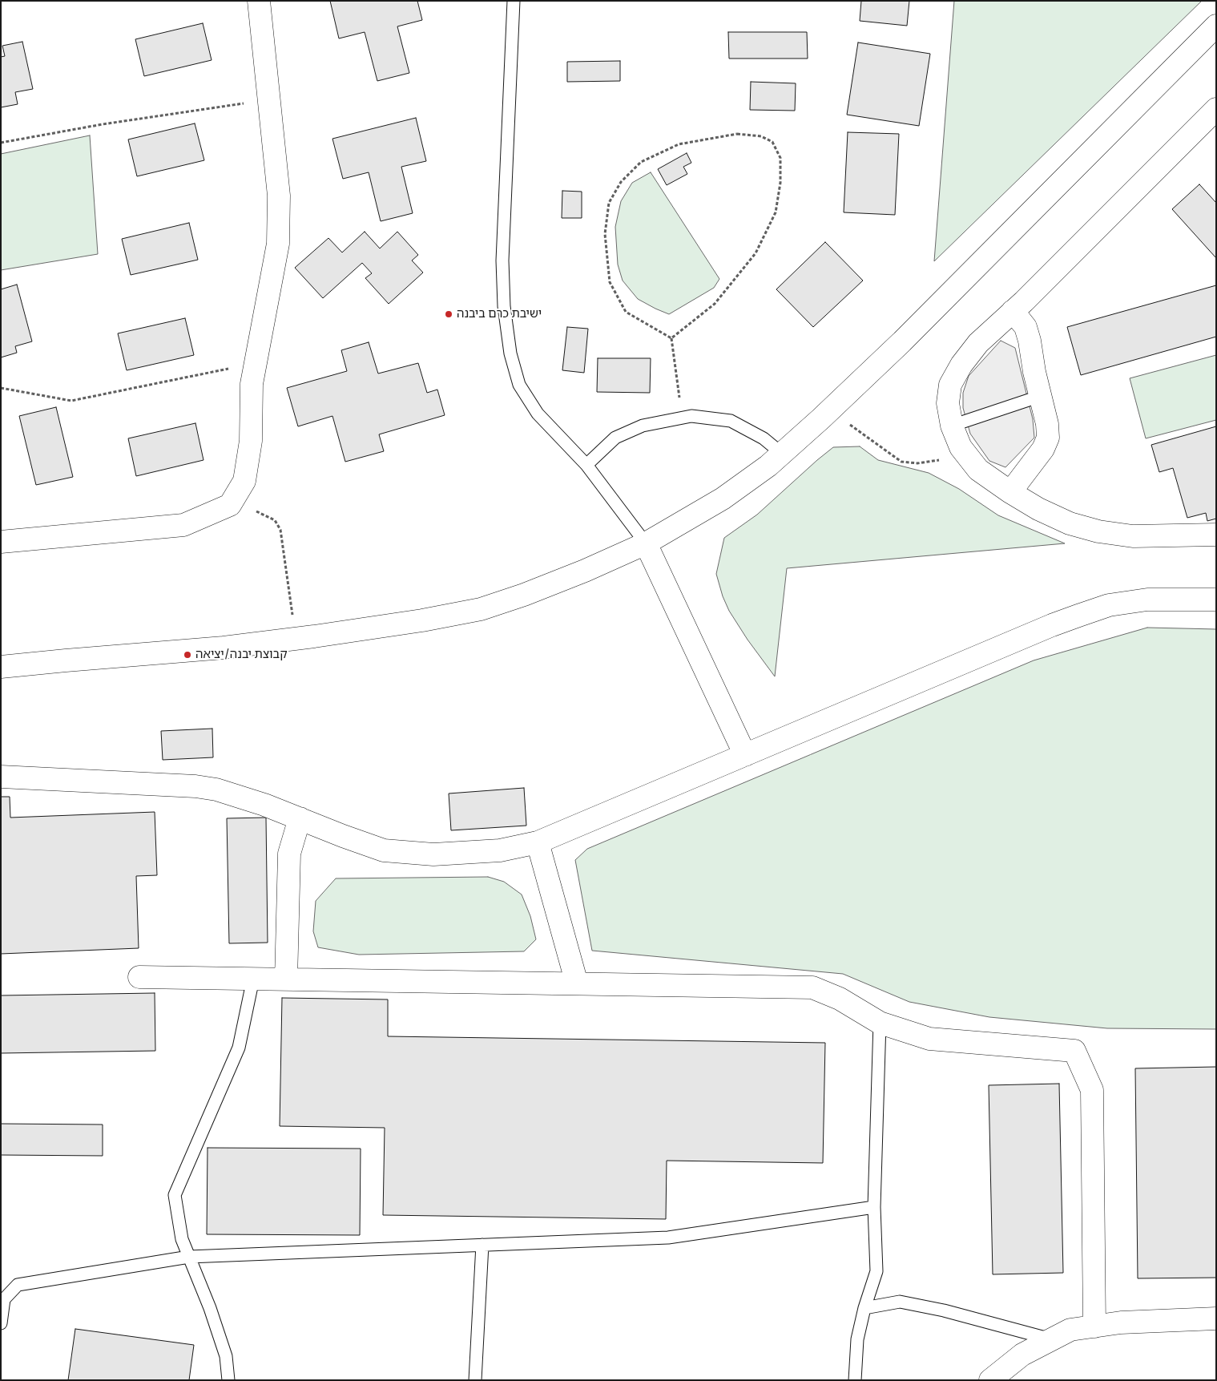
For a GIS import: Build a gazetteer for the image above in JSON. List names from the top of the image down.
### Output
{
  "places": ["ישיבת כרם ביבנה", "קבוצת יבנה/יציאה"]
}
